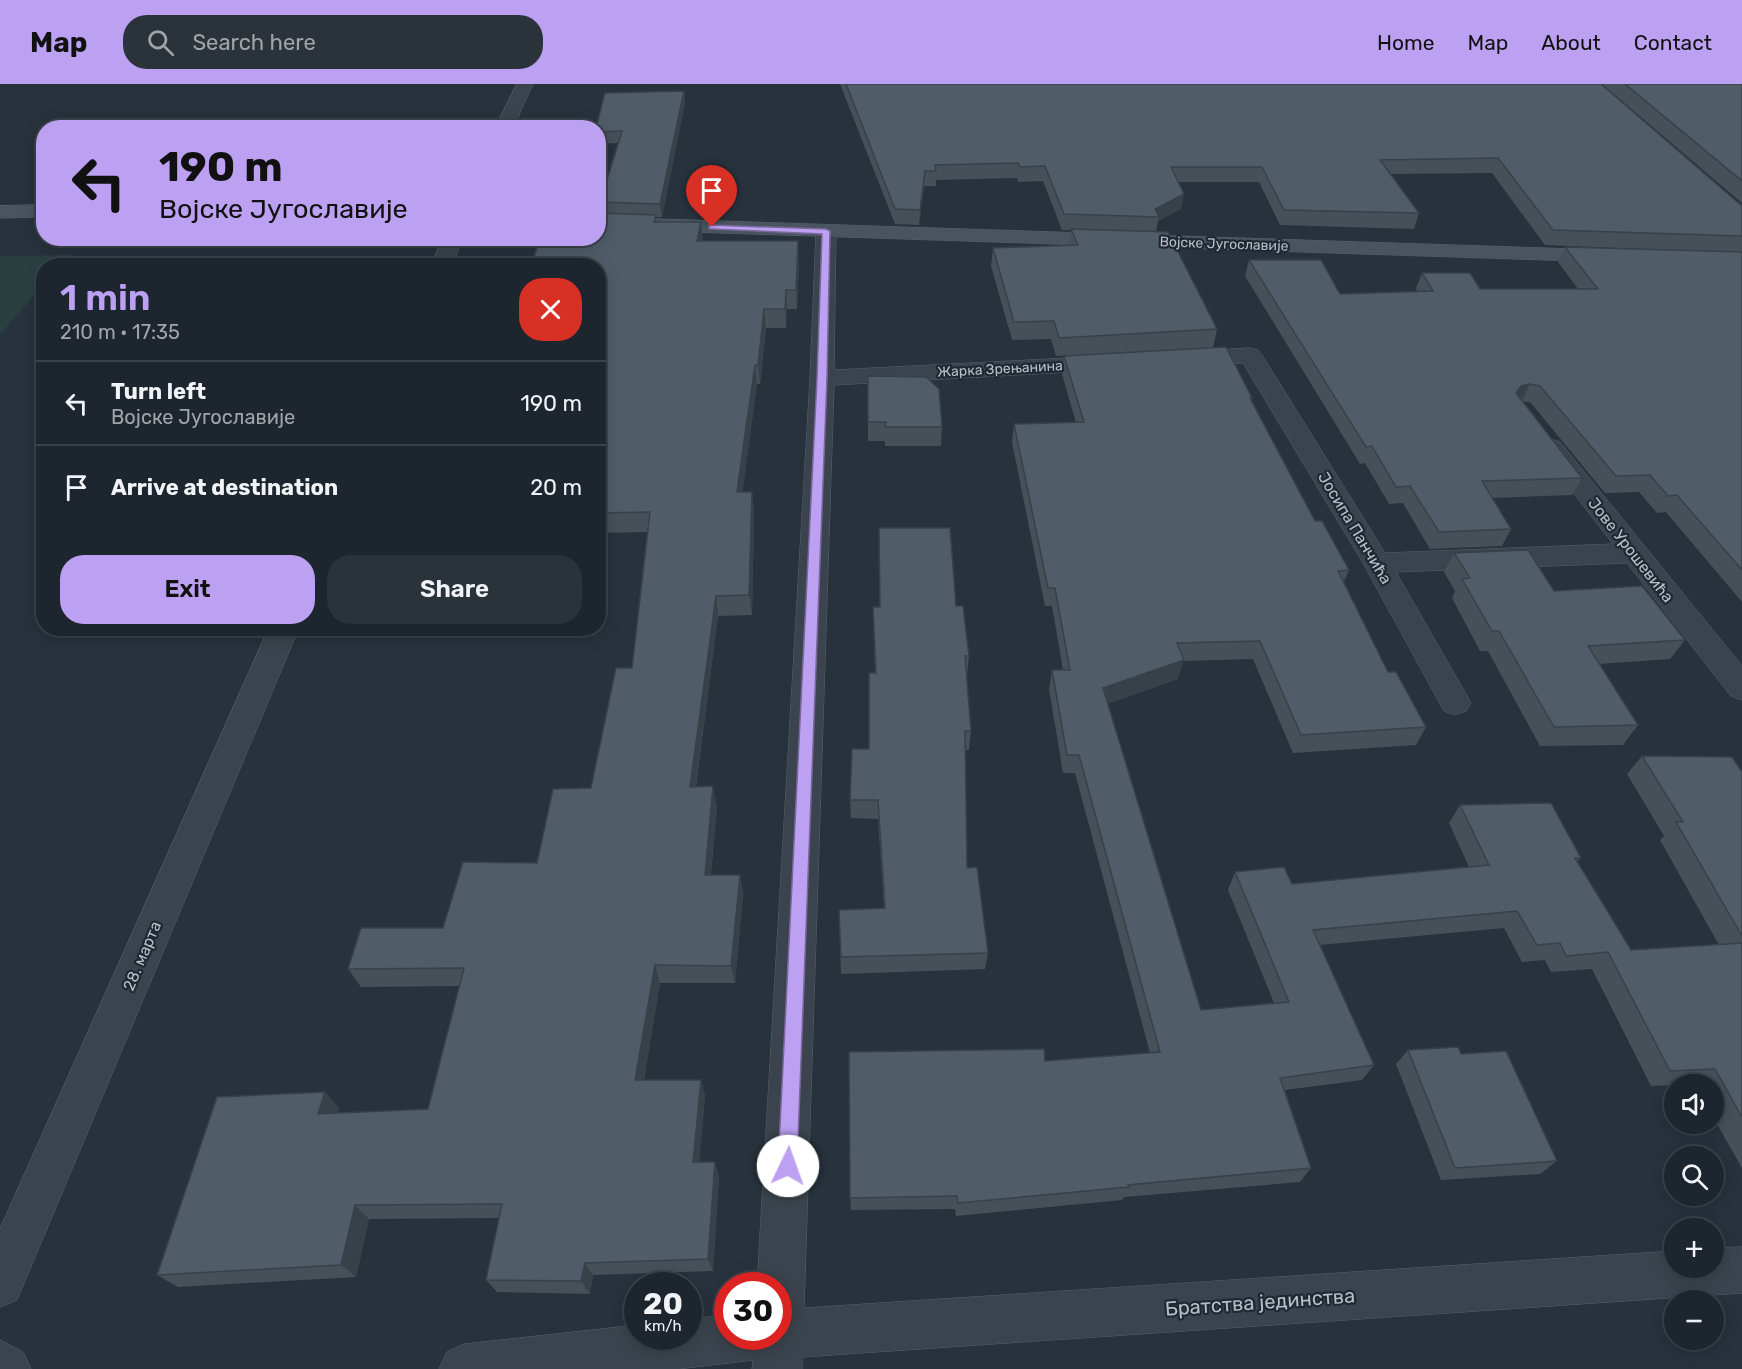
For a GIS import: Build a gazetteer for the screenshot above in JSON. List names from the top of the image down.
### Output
{
  "streets": {
    "main road": ["Војске Југославије"],
    "street": [
      "Жарка Зрењанина",
      "Јосипа Панчића",
      "Јове Урошевића",
      "28. марта",
      "Братства јединства"
    ]
  },
  "page": {
    "header": "Map",
    "search": "Search here",
    "nav": [
      "Home",
      "Map",
      "About",
      "Contact"
    ],
    "turn": ["190 m", "Војске Југославије"],
    "heading": ["1 min", "210 m · 17:35"],
    "list": [
      {
        "name": "Turn left",
        "note": "Војске Југославије",
        "value": "190 m"
      },
      {
        "name": "Arrive at destination",
        "value": "20 m"
      }
    ],
    "buttons": ["Exit", "Share"],
    "map_buttons": ["+", "−"],
    "speed": "20 km/h",
    "limit": "30"
  }
}
